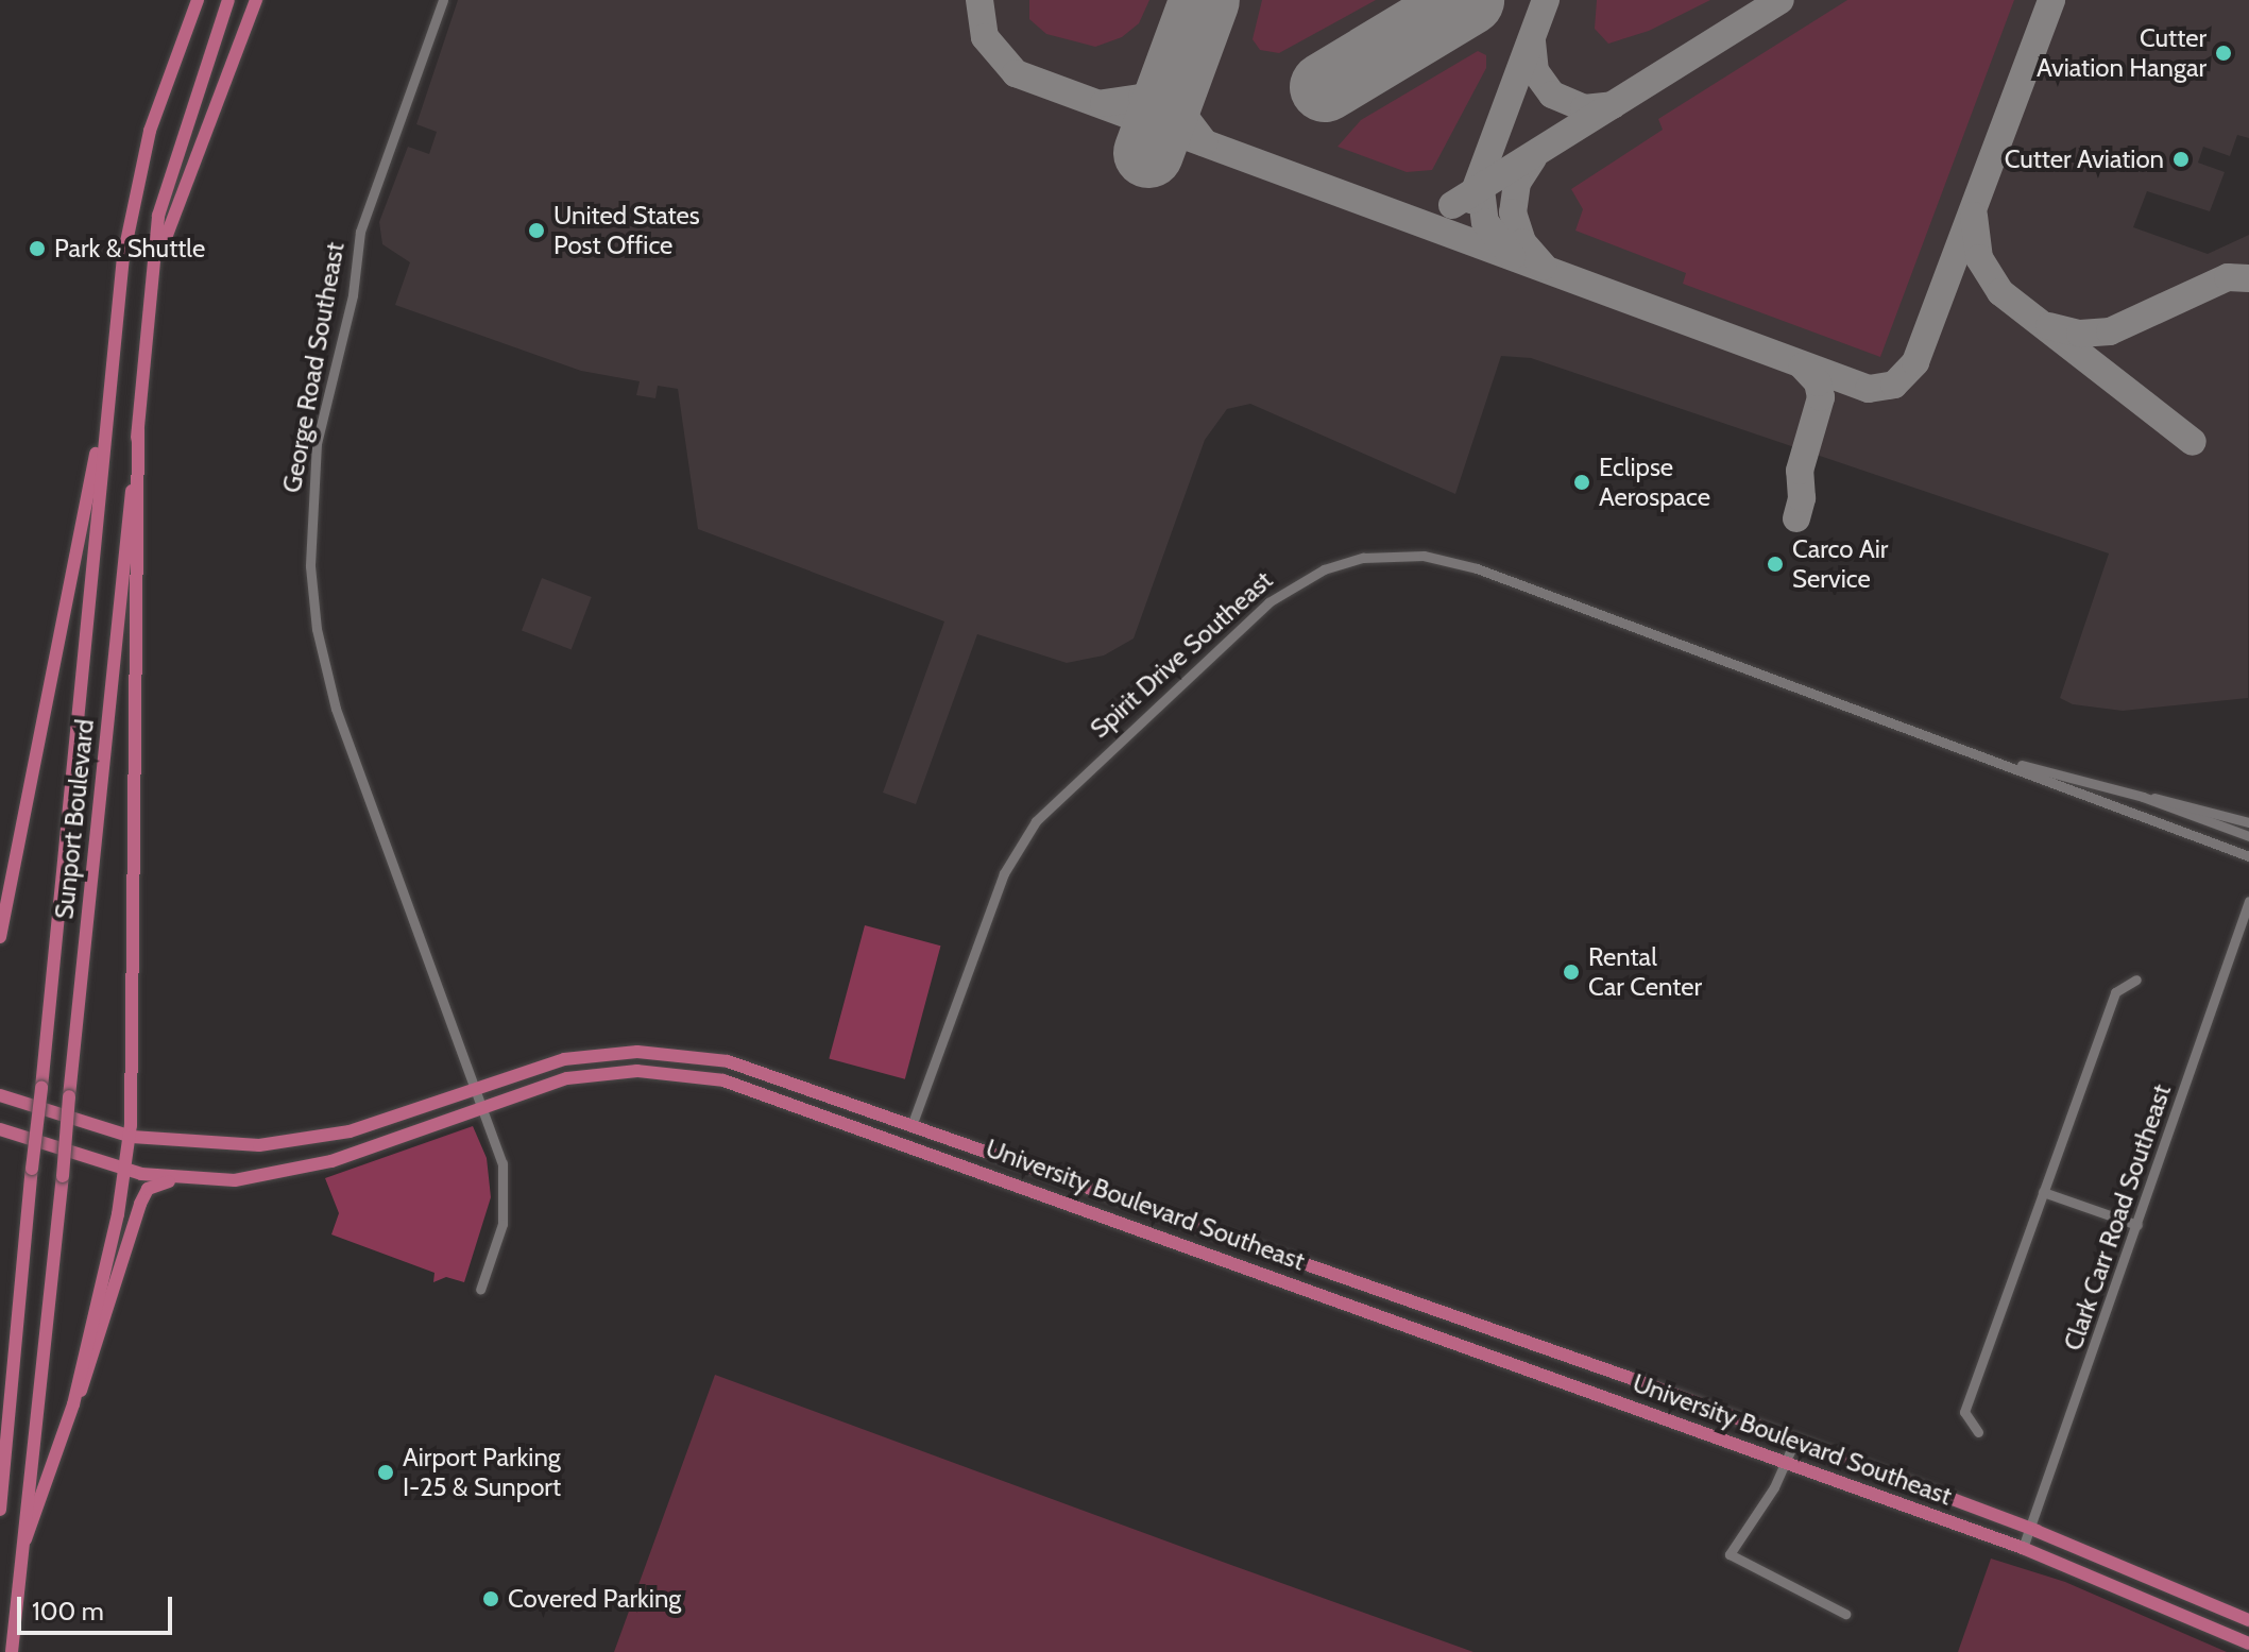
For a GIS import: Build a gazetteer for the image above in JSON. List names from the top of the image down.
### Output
{
  "streets": {
    "main road": ["Spirit Drive Southeast", "Sunport Boulevard", "University Boulevard Southeast"],
    "street": ["George Road Southeast", "Clark Carr Road Southeast"]
  },
  "crossings": [
    ["George Road Southeast", "University Boulevard Southeast"],
    ["Spirit Drive Southeast", "University Boulevard Southeast"],
    ["University Boulevard Southeast", "Clark Carr Road Southeast"]
  ],
  "places": [
    "Cutter Aviation Hangar",
    "Cutter Aviation",
    "United States Post Office",
    "Park & Shuttle",
    "Eclipse Aerospace",
    "Carco Air Service",
    "Rental Car Center",
    "Airport Parking I-25 & Sunport",
    "Covered Parking"
  ],
  "scale_bar": "100 m"
}
